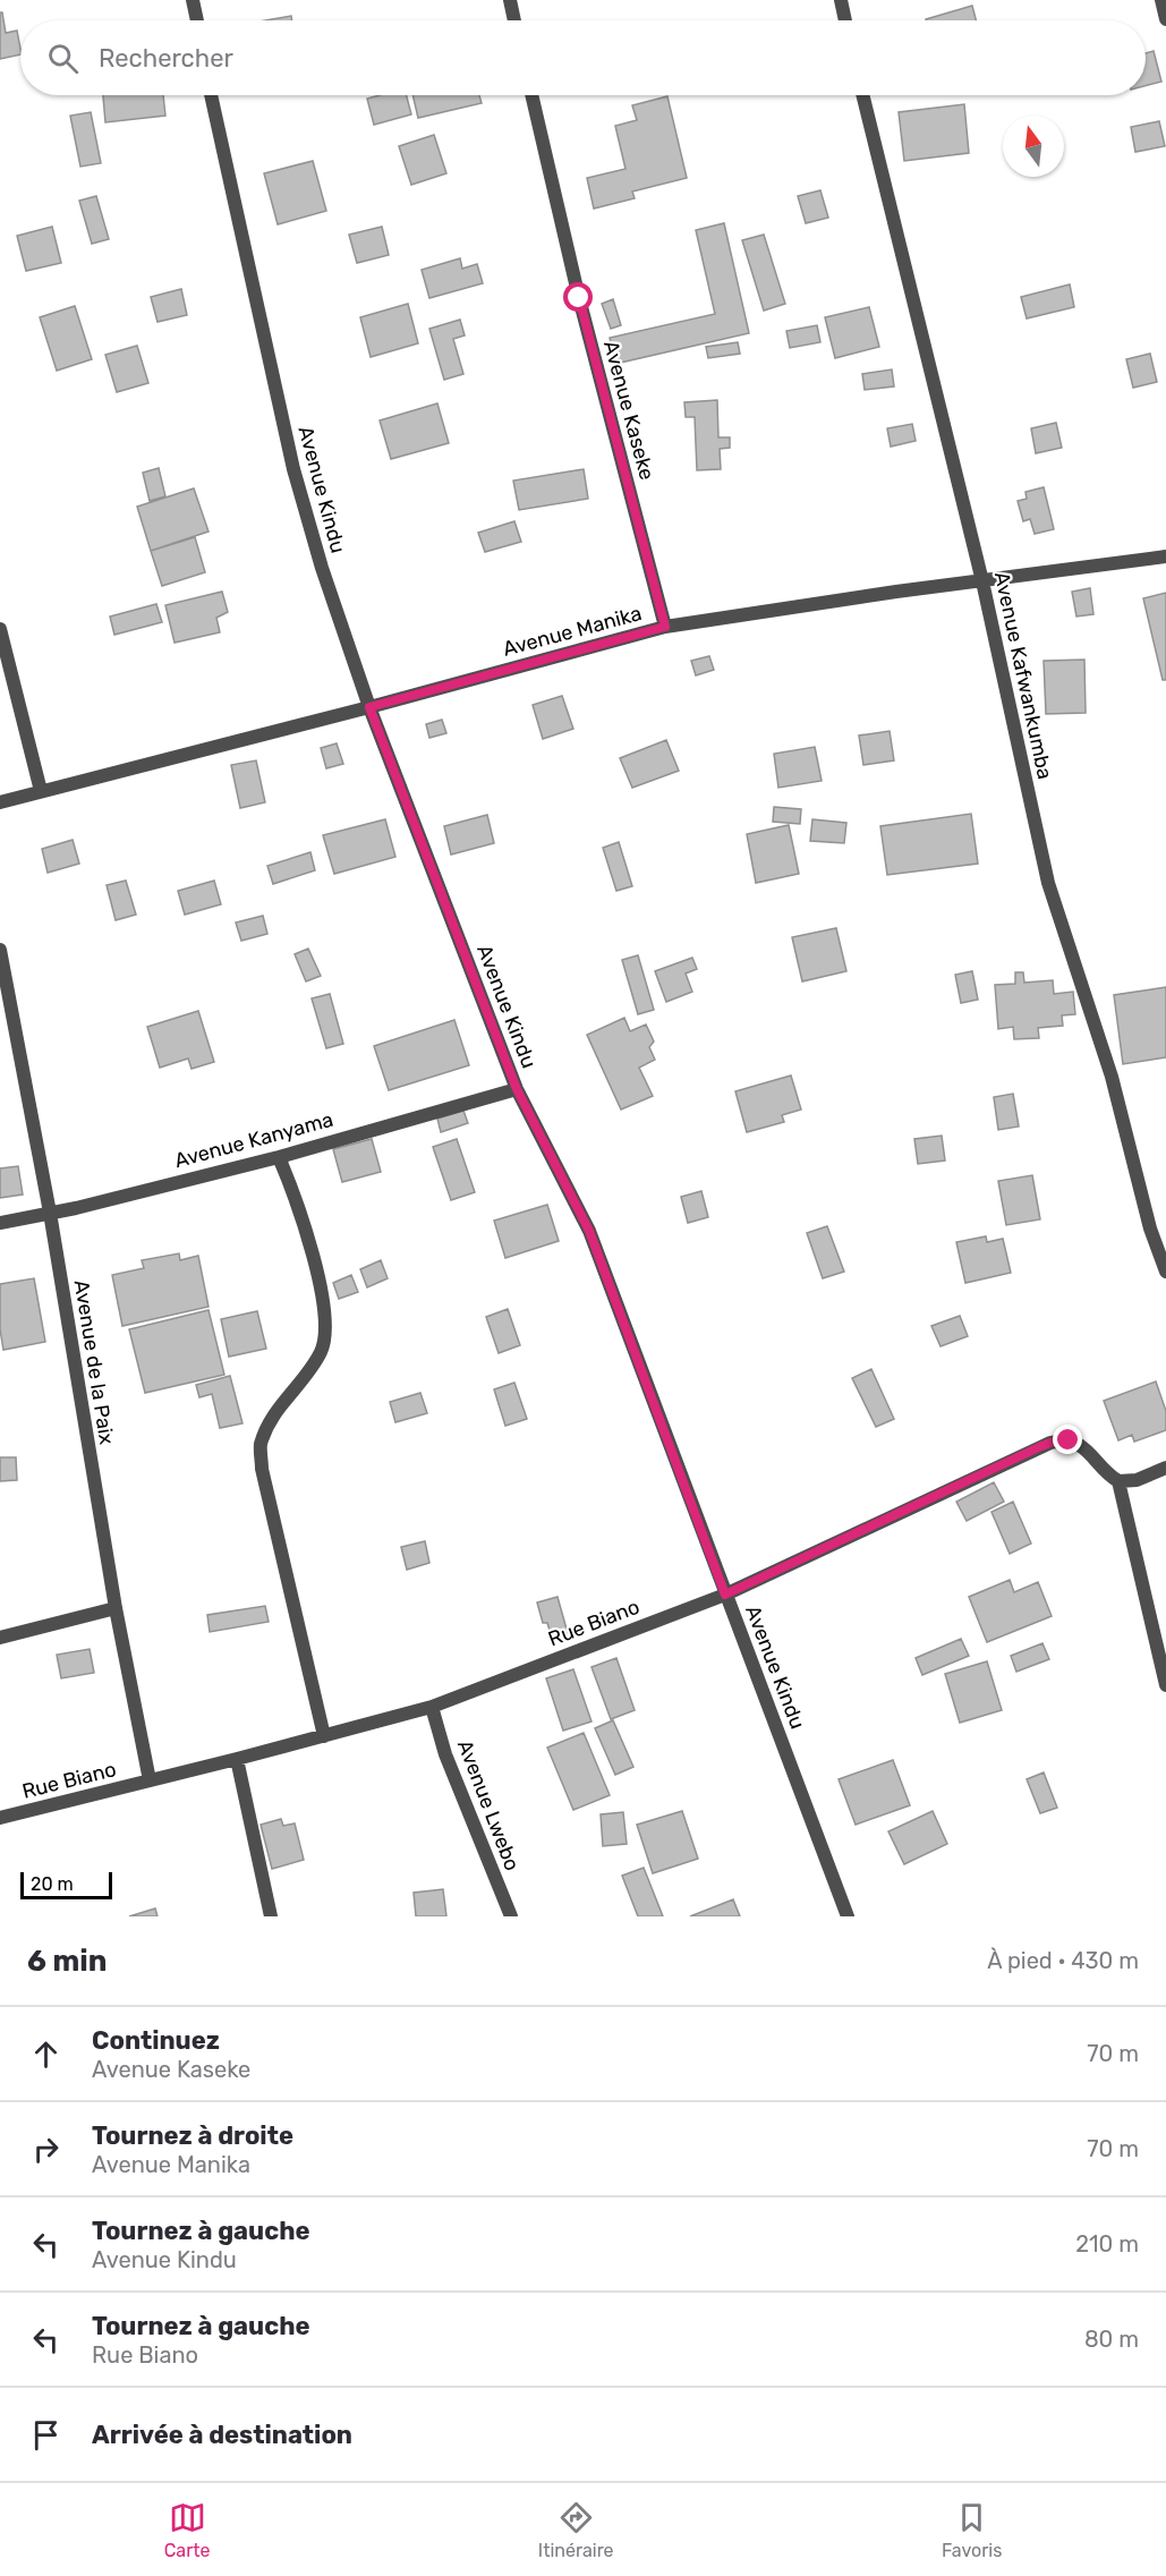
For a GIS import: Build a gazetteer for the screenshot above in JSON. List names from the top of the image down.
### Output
{
  "streets": {
    "street": [
      "Avenue Kaseke",
      "Avenue Kindu",
      "Avenue Manika",
      "Avenue Kafwankumba",
      "Avenue Kanyama",
      "Avenue de la Paix",
      "Rue Biano",
      "Avenue Lwebo"
    ]
  },
  "crossings": [
    ["Avenue Kaseke", "Avenue Manika"],
    ["Avenue Kindu", "Avenue Manika"],
    ["Avenue Kindu", "Avenue Kanyama"],
    ["Avenue Kindu", "Rue Biano"],
    ["Avenue Manika", "Avenue Kafwankumba"],
    ["Avenue Kanyama", "Avenue de la Paix"],
    ["Avenue de la Paix", "Rue Biano"],
    ["Rue Biano", "Avenue Lwebo"]
  ],
  "scale_bar": "20 m",
  "north": "top",
  "page": {
    "search": "Rechercher",
    "scale": "20 m",
    "heading": ["6 min", "À pied · 430 m"],
    "list": [
      ["Continuez", "Avenue Kaseke", "70 m"],
      ["Tournez à droite", "Avenue Manika", "70 m"],
      ["Tournez à gauche", "Avenue Kindu", "210 m"],
      ["Tournez à gauche", "Rue Biano", "80 m"],
      "Arrivée à destination"
    ],
    "nav": ["Carte", "Itinéraire", "Favoris"]
  }
}
